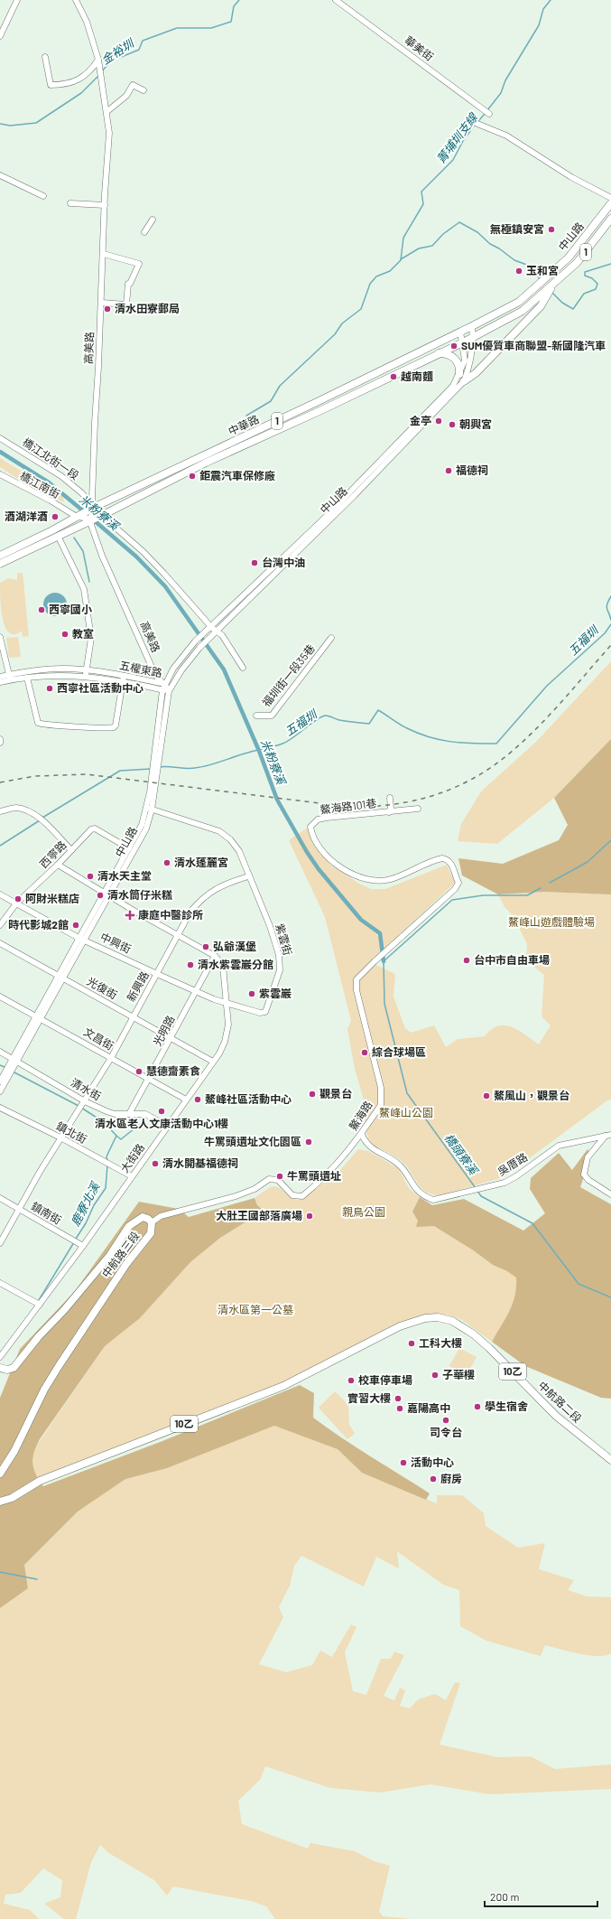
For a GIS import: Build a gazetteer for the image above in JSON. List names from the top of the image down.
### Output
{
  "streets": {
    "main road": [
      "中山路",
      "1",
      "中華路",
      "中航路三段",
      "10乙",
      "中航路二段"
    ],
    "street": [
      "華美街",
      "高美路",
      "橋江北街一段",
      "橋江南街",
      "五權東路",
      "福圳街一段35巷",
      "鰲海路101巷",
      "西寧路",
      "紫雲街",
      "中興街",
      "新興路",
      "光復街",
      "光明路",
      "文昌街",
      "清水街",
      "鰲海路",
      "鎮北街",
      "大街路",
      "吳厝路",
      "鎮南街"
    ]
  },
  "crossings": [
    ["中山路", "高美路"],
    ["中山路", "中華路"],
    ["中山路", "橋江北街一段"],
    ["中山路", "五權東路"],
    ["中山路", "西寧路"],
    ["中山路", "中興街"],
    ["中山路", "光復街"],
    ["中山路", "文昌街"],
    ["中山路", "清水街"],
    ["1", "高美路"],
    ["1", "中華路"],
    ["1", "橋江北街一段"],
    ["1", "橋江南街"],
    ["高美路", "中華路"],
    ["高美路", "橋江北街一段"],
    ["高美路", "橋江南街"],
    ["高美路", "五權東路"],
    ["中華路", "橋江北街一段"],
    ["鰲海路101巷", "鰲海路"],
    ["西寧路", "中興街"],
    ["紫雲街", "中興街"],
    ["紫雲街", "新興路"],
    ["紫雲街", "大街路"],
    ["中興街", "新興路"],
    ["中興街", "光明路"],
    ["中興街", "大街路"],
    ["新興路", "光復街"],
    ["新興路", "文昌街"],
    ["新興路", "清水街"],
    ["新興路", "鎮北街"],
    ["新興路", "鎮南街"],
    ["光復街", "光明路"],
    ["光復街", "大街路"],
    ["光明路", "文昌街"],
    ["光明路", "清水街"],
    ["光明路", "大街路"],
    ["文昌街", "大街路"],
    ["清水街", "大街路"],
    ["鰲海路", "吳厝路"],
    ["鰲海路", "中航路三段"],
    ["鎮北街", "大街路"],
    ["大街路", "鎮南街"]
  ],
  "water": [
    "金裕圳",
    "菁埔圳支線",
    "米粉寮溪",
    "五福圳",
    "橋頭寮溪",
    "鹿寮北溪"
  ],
  "parks": [
    "鰲峰山遊戲體驗場",
    "鰲峰山公園",
    "親鳥公園",
    "清水區第一公墓"
  ],
  "places": {
    "other": [
      "無極鎮安宮",
      "玉和宮",
      "清水田寮郵局",
      "SUM優質車商聯盟-新國隆汽車",
      "越南麵",
      "金亭",
      "朝興宮",
      "福德祠",
      "鉅震汽車保修廠",
      "酒湖洋酒",
      "台灣中油",
      "西寧國小",
      "教室",
      "西寧社區活動中心",
      "清水蓬麓宮",
      "清水天主堂",
      "清水筒仔米糕",
      "阿財米糕店",
      "時代影城2館",
      "弘爺漢堡",
      "台中市自由車場",
      "清水紫雲巖分館",
      "紫雲巖",
      "綜合球場區",
      "慧德齋素食",
      "觀景台",
      "鰲風山，觀景台",
      "鰲峰社區活動中心",
      "清水區老人文康活動中心1樓",
      "牛罵頭遺址文化園區",
      "清水開基福德祠",
      "牛罵頭遺址",
      "大肚王國部落廣場",
      "工科大樓",
      "子華樓",
      "校車停車場",
      "實習大樓",
      "學生宿舍",
      "嘉陽高中",
      "司令台",
      "活動中心",
      "廚房"
    ],
    "health": ["康庭中醫診所"]
  },
  "scale_bar": "200 m"
}
